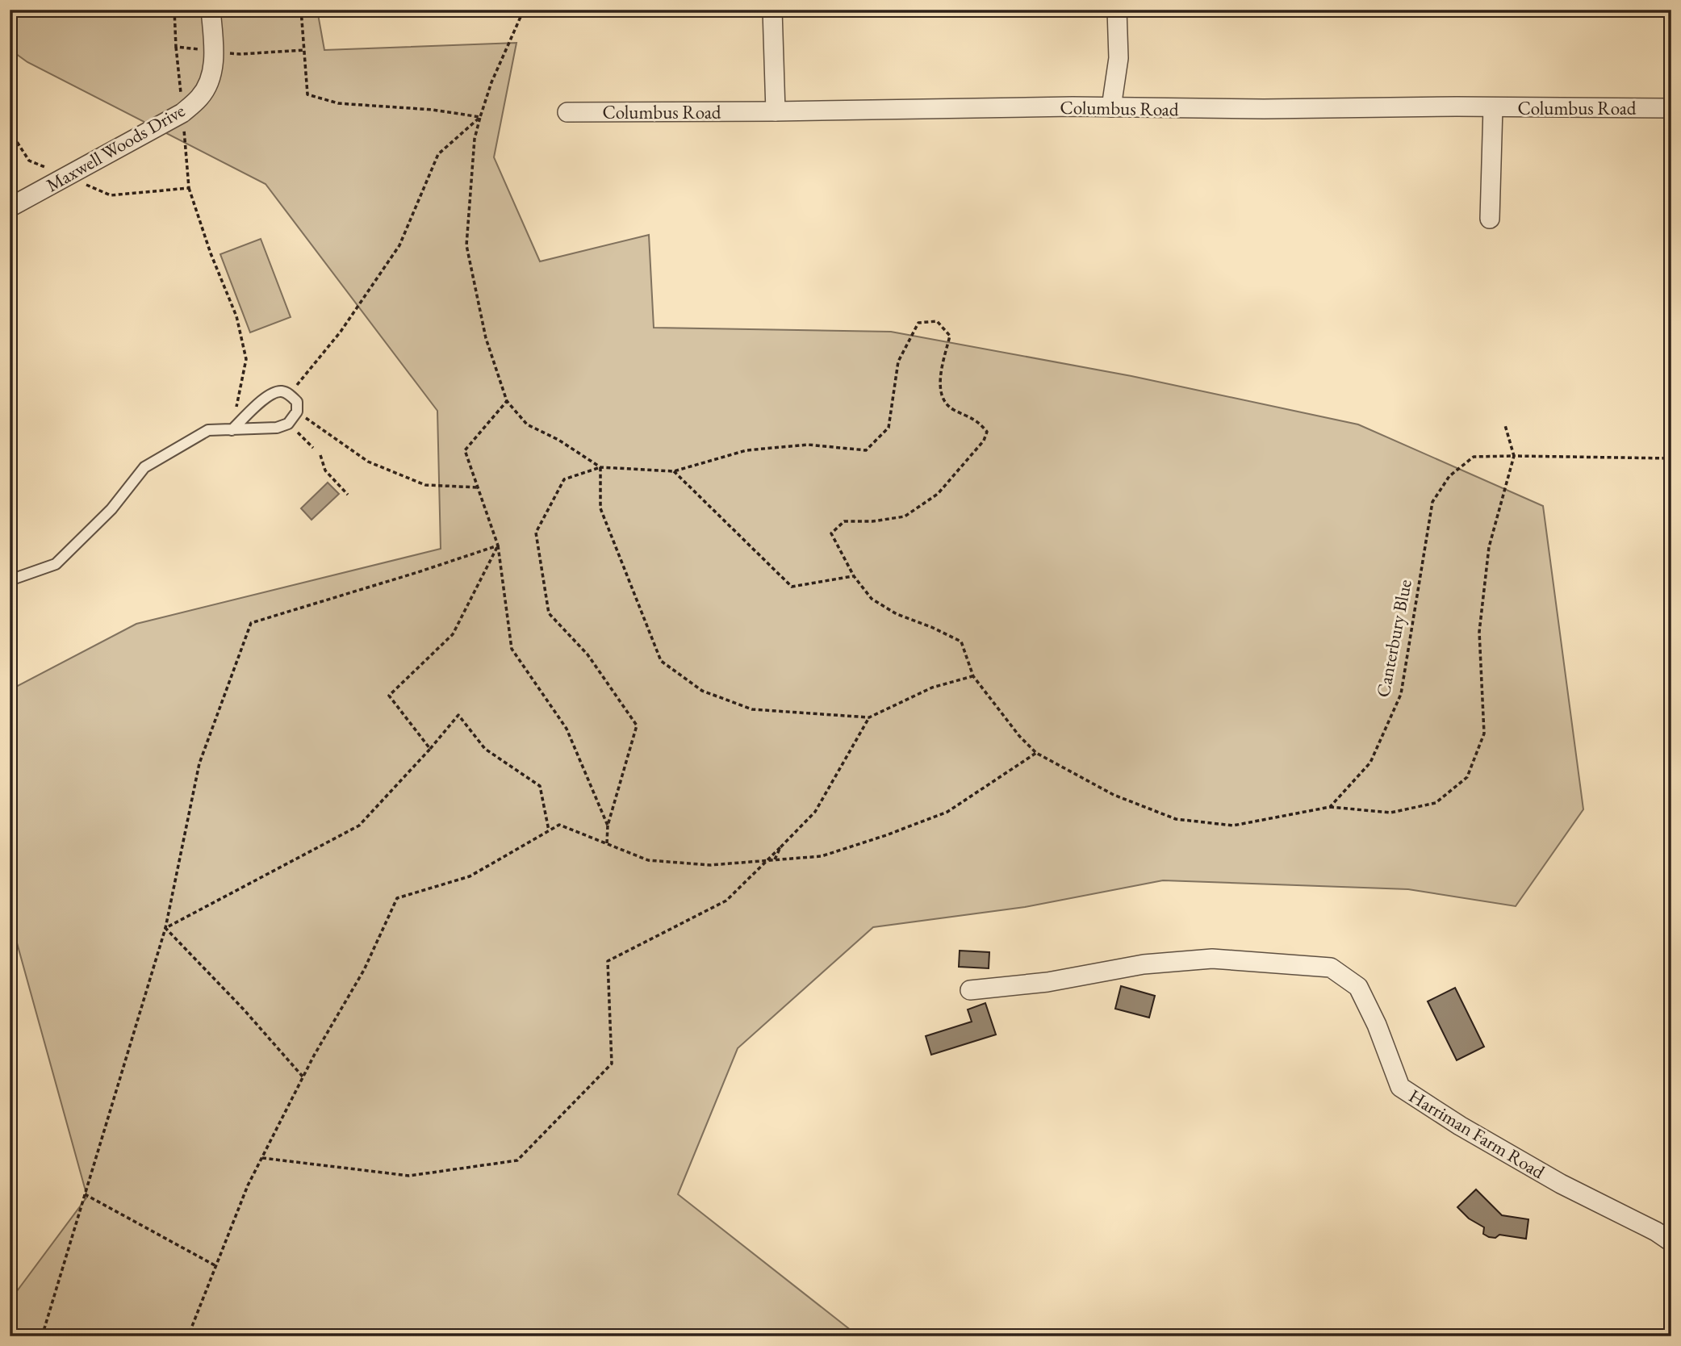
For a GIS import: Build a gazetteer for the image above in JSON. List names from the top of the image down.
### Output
{
  "streets": {
    "street": ["Columbus Road", "Maxwell Woods Drive", "Harriman Farm Road"],
    "path": ["Canterbury Blue"]
  }
}
